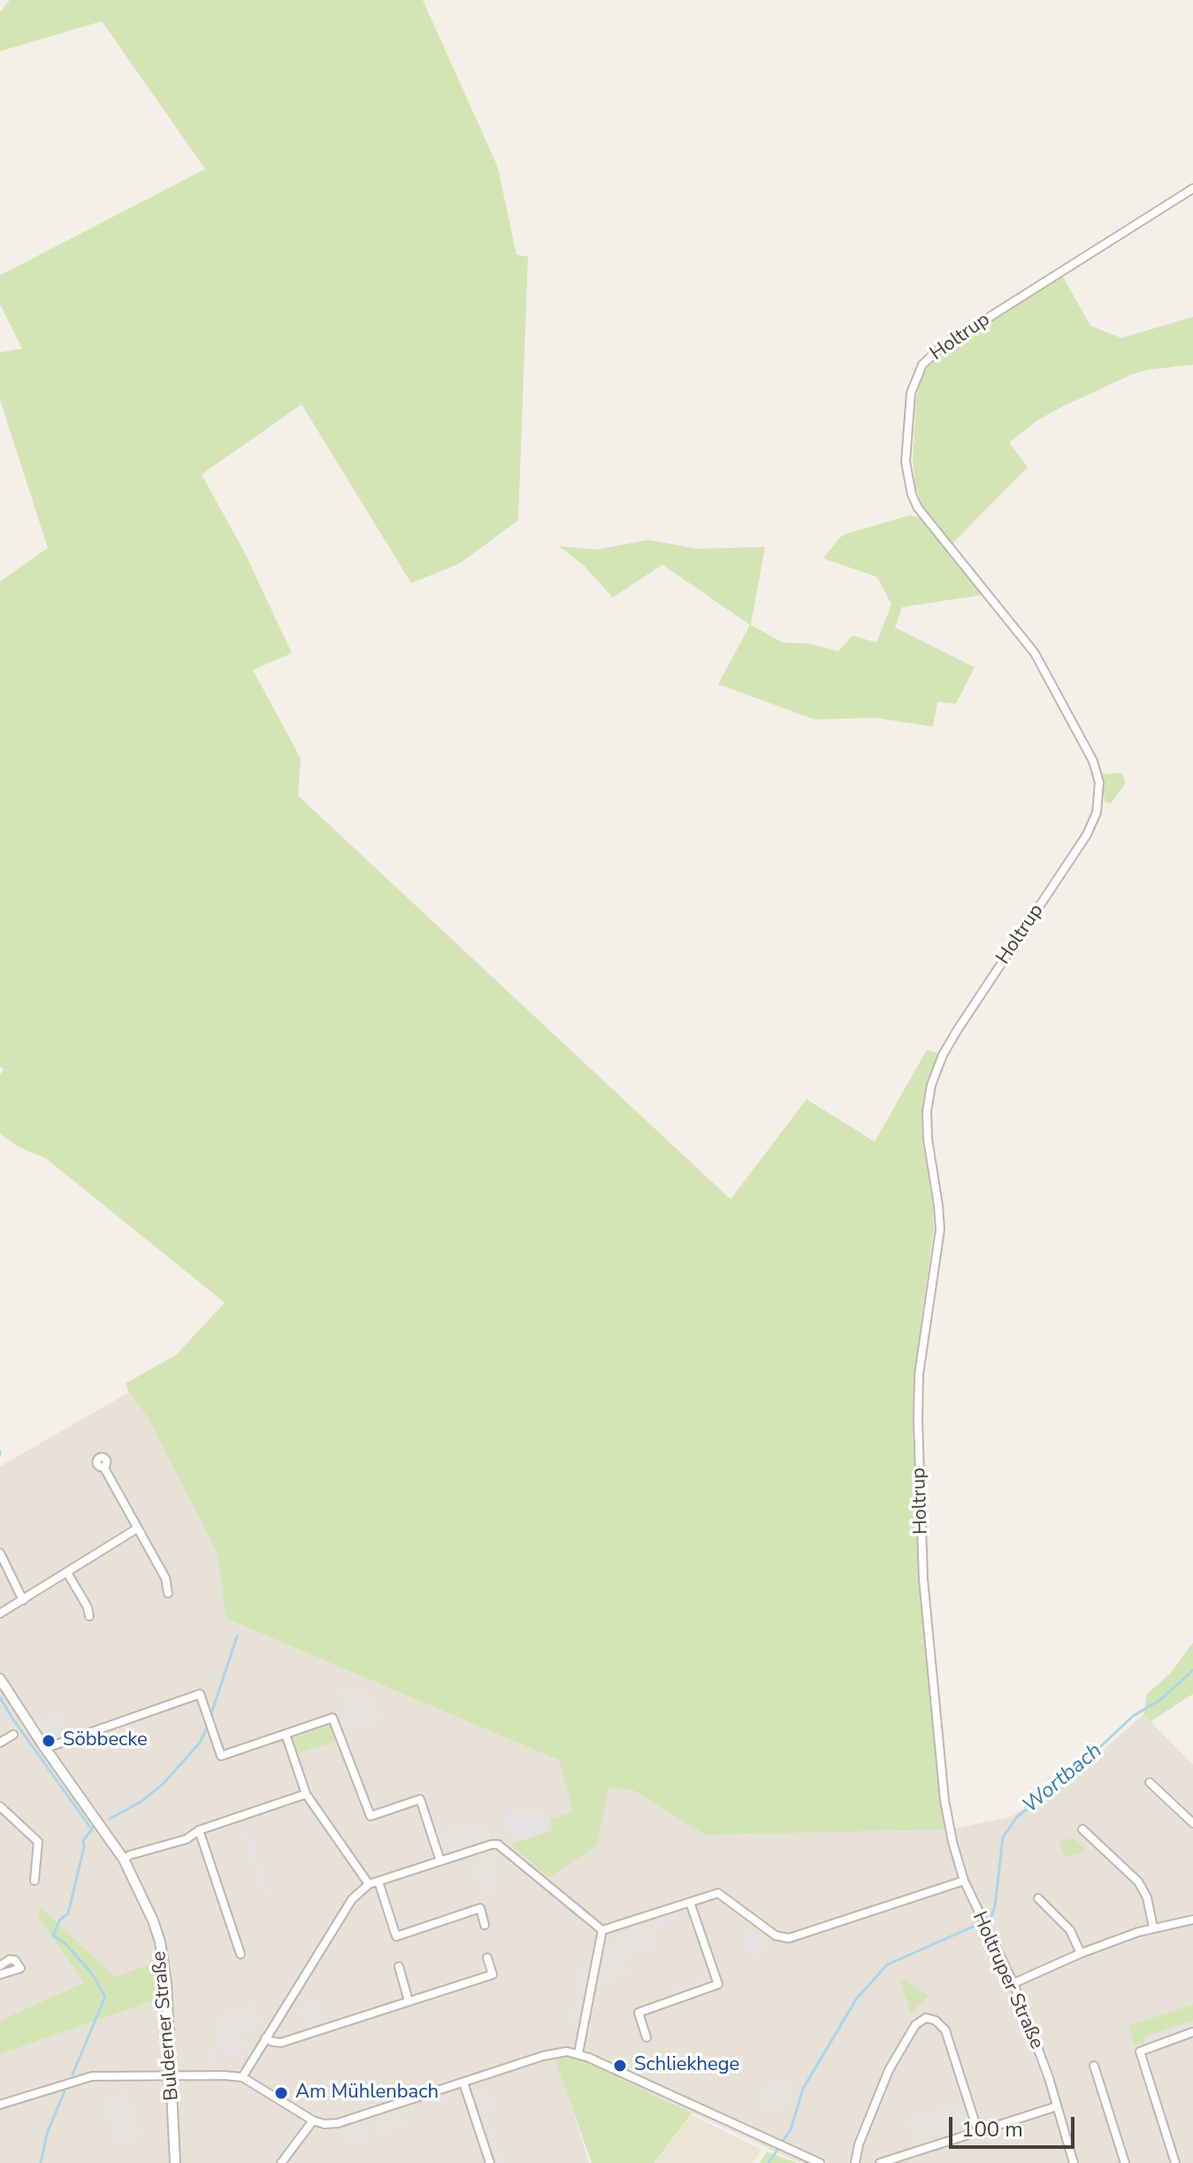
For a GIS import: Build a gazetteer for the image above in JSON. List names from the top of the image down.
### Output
{
  "streets": {
    "street": ["Holtrup", "Holtruper Straße", "Bulderner Straße"]
  },
  "crossings": [
    ["Holtrup", "Holtruper Straße"]
  ],
  "water": ["Wortbach"],
  "places": ["Söbbecke", "Schliekhege", "Am Mühlenbach"],
  "scale_bar": "100 m"
}
